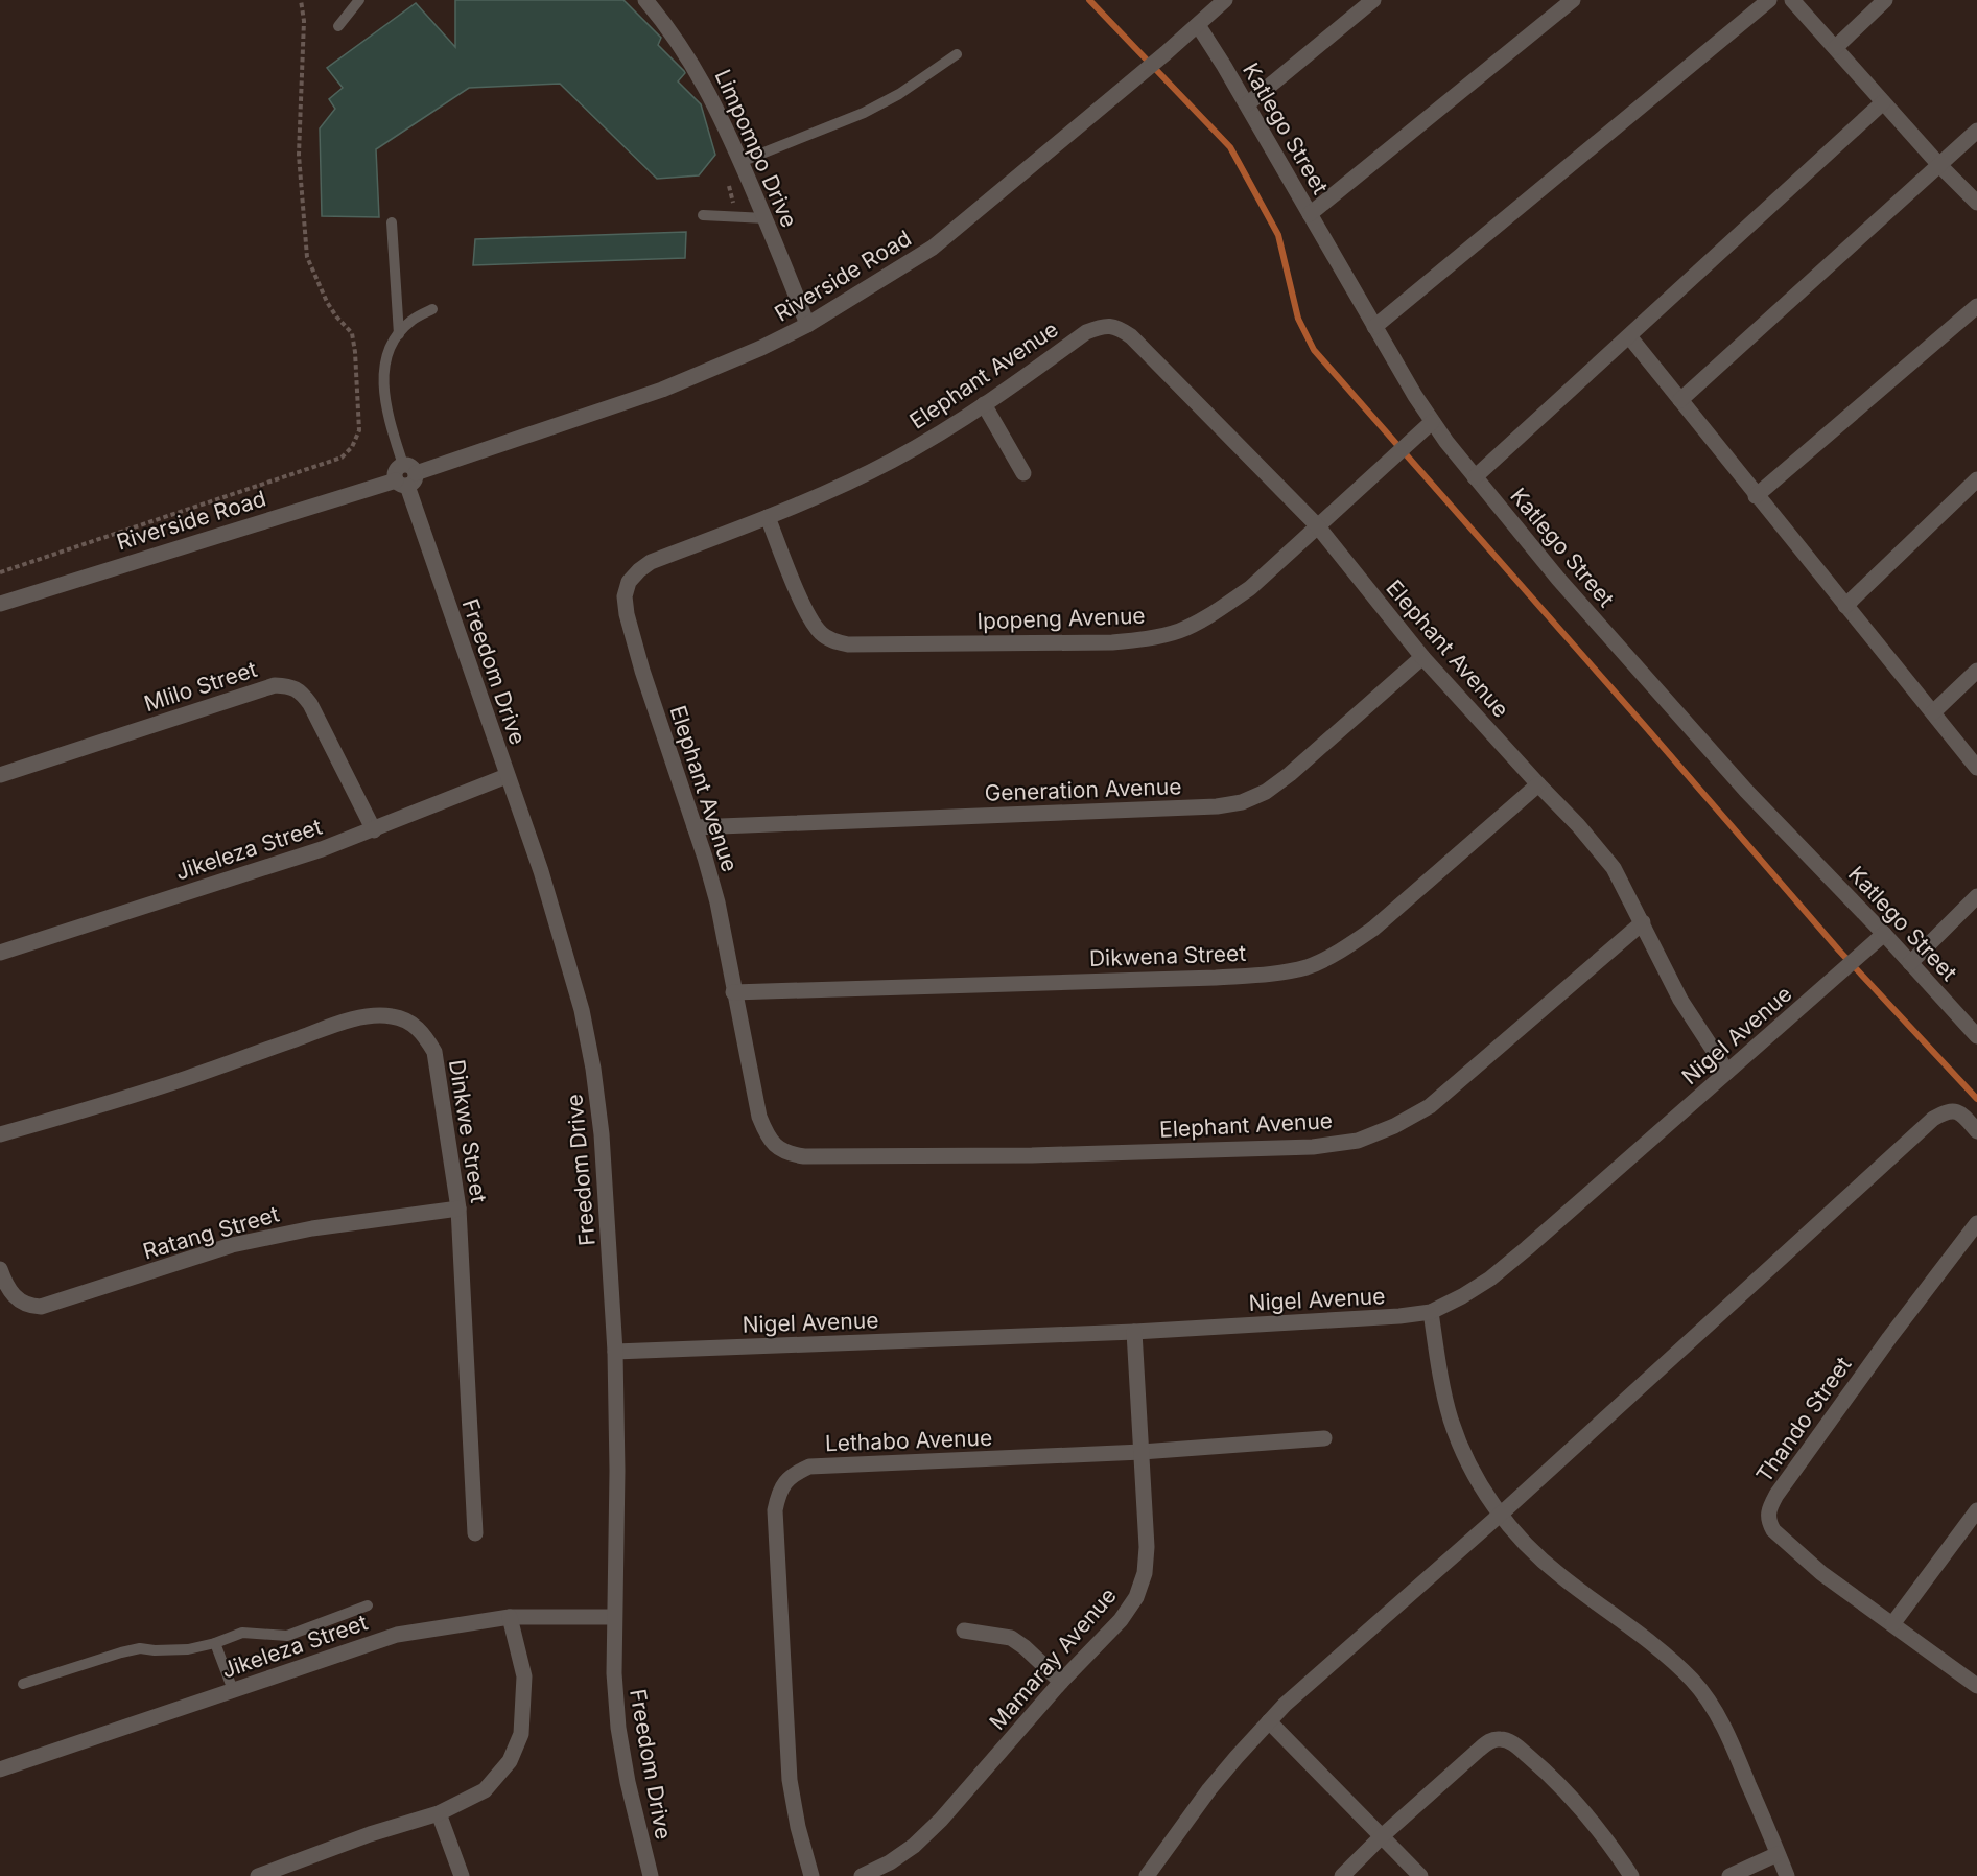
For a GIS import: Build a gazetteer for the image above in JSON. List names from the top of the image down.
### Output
{
  "streets": {
    "street": [
      "Katlego Street",
      "Limpompo Drive",
      "Riverside Road",
      "Elephant Avenue",
      "Ipopeng Avenue",
      "Freedom Drive",
      "Mlilo Street",
      "Generation Avenue",
      "Jikeleza Street",
      "Dikwena Street",
      "Nigel Avenue",
      "Dinkwe Street",
      "Ratang Street",
      "Thando Street",
      "Lethabo Avenue",
      "Mamaray Avenue"
    ]
  },
  "crossings": [
    ["Katlego Street", "Riverside Road"],
    ["Katlego Street", "Ipopeng Avenue"],
    ["Katlego Street", "Nigel Avenue"],
    ["Limpompo Drive", "Riverside Road"],
    ["Riverside Road", "Freedom Drive"],
    ["Elephant Avenue", "Ipopeng Avenue"],
    ["Elephant Avenue", "Generation Avenue"],
    ["Elephant Avenue", "Dikwena Street"],
    ["Freedom Drive", "Jikeleza Street"],
    ["Freedom Drive", "Nigel Avenue"],
    ["Mlilo Street", "Jikeleza Street"],
    ["Nigel Avenue", "Mamaray Avenue"],
    ["Dinkwe Street", "Ratang Street"],
    ["Lethabo Avenue", "Mamaray Avenue"]
  ]
}
